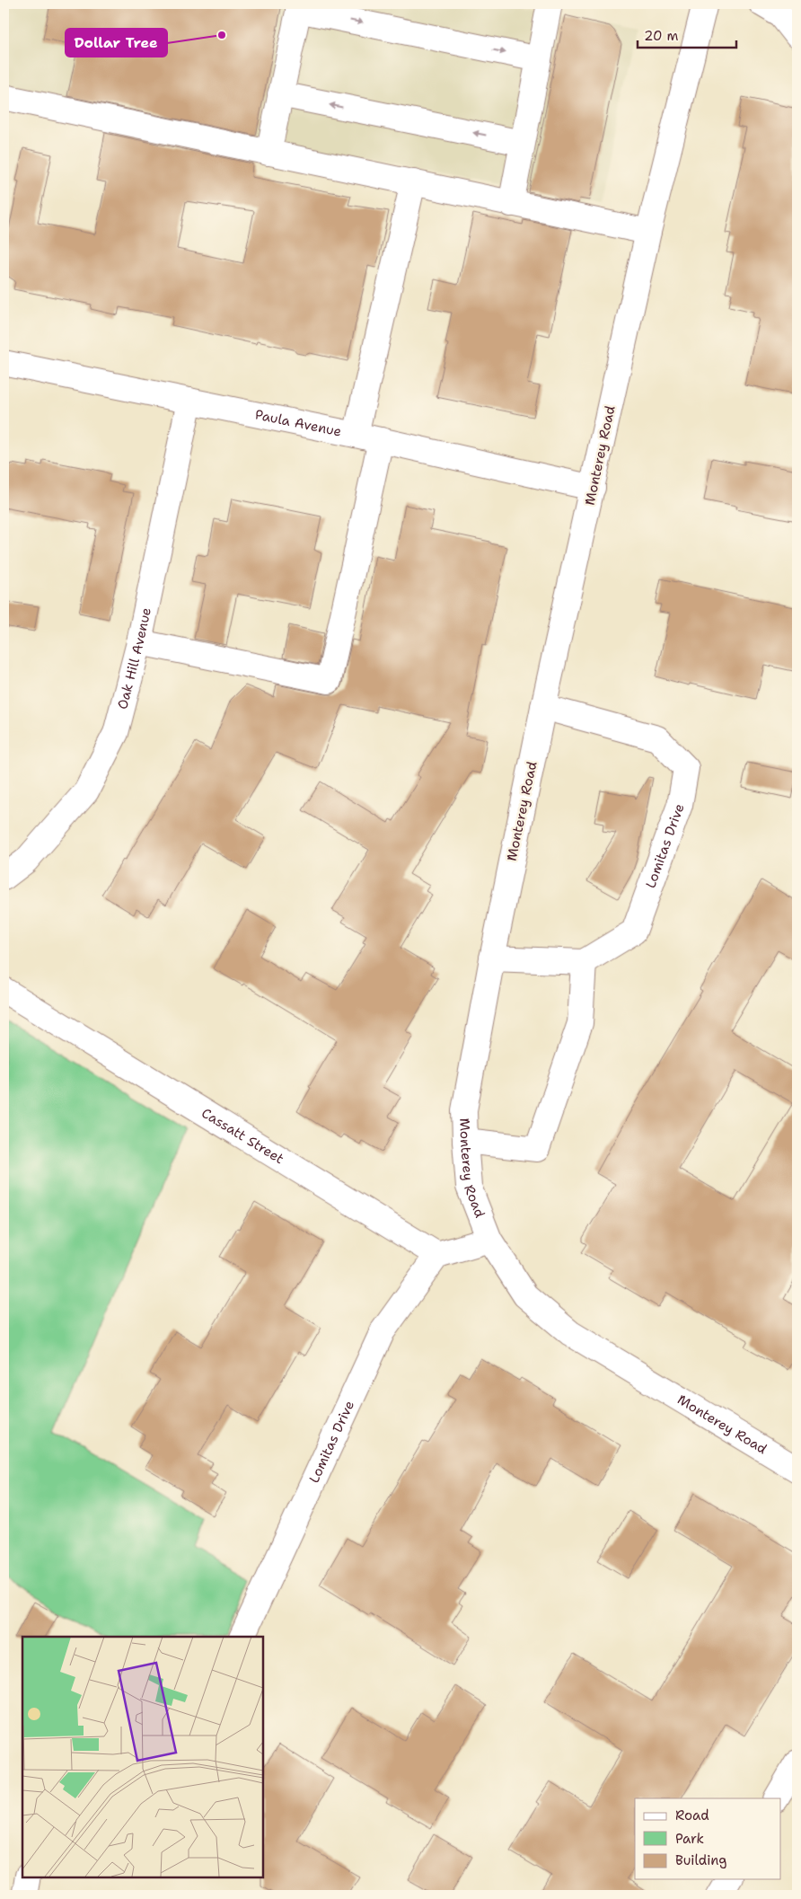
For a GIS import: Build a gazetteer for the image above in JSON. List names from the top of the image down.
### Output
{
  "streets": {
    "street": [
      "Paula Avenue",
      "Monterey Road",
      "Oak Hill Avenue",
      "Lomitas Drive",
      "Cassatt Street"
    ]
  },
  "crossings": [
    ["Paula Avenue", "Monterey Road"],
    ["Paula Avenue", "Oak Hill Avenue"],
    ["Monterey Road", "Lomitas Drive"],
    ["Lomitas Drive", "Cassatt Street"]
  ],
  "places": ["Dollar Tree"],
  "legend": ["Road", "Park", "Building"],
  "scale_bar": "20 m"
}
